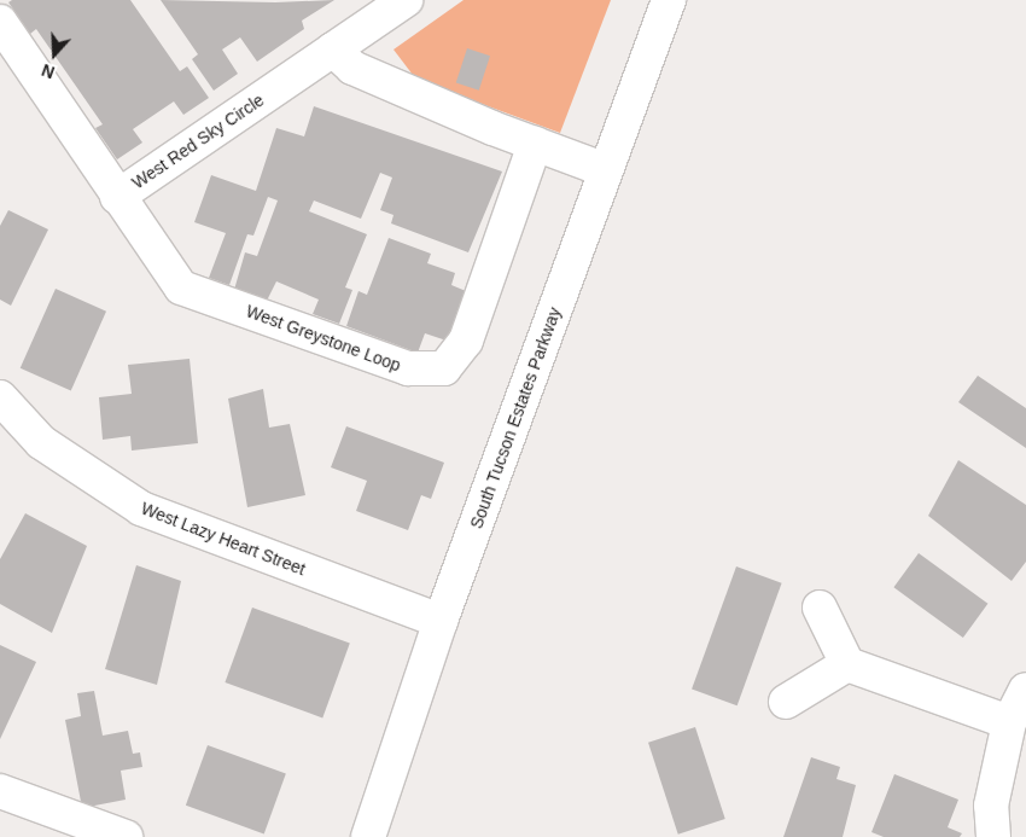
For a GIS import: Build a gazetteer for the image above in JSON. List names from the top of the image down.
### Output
{
  "streets": {
    "street": [
      "West Red Sky Circle",
      "West Greystone Loop",
      "South Tucson Estates Parkway",
      "West Lazy Heart Street"
    ]
  },
  "crossings": [
    ["West Red Sky Circle", "West Greystone Loop"],
    ["South Tucson Estates Parkway", "West Lazy Heart Street"]
  ],
  "north": "bottom"
}
